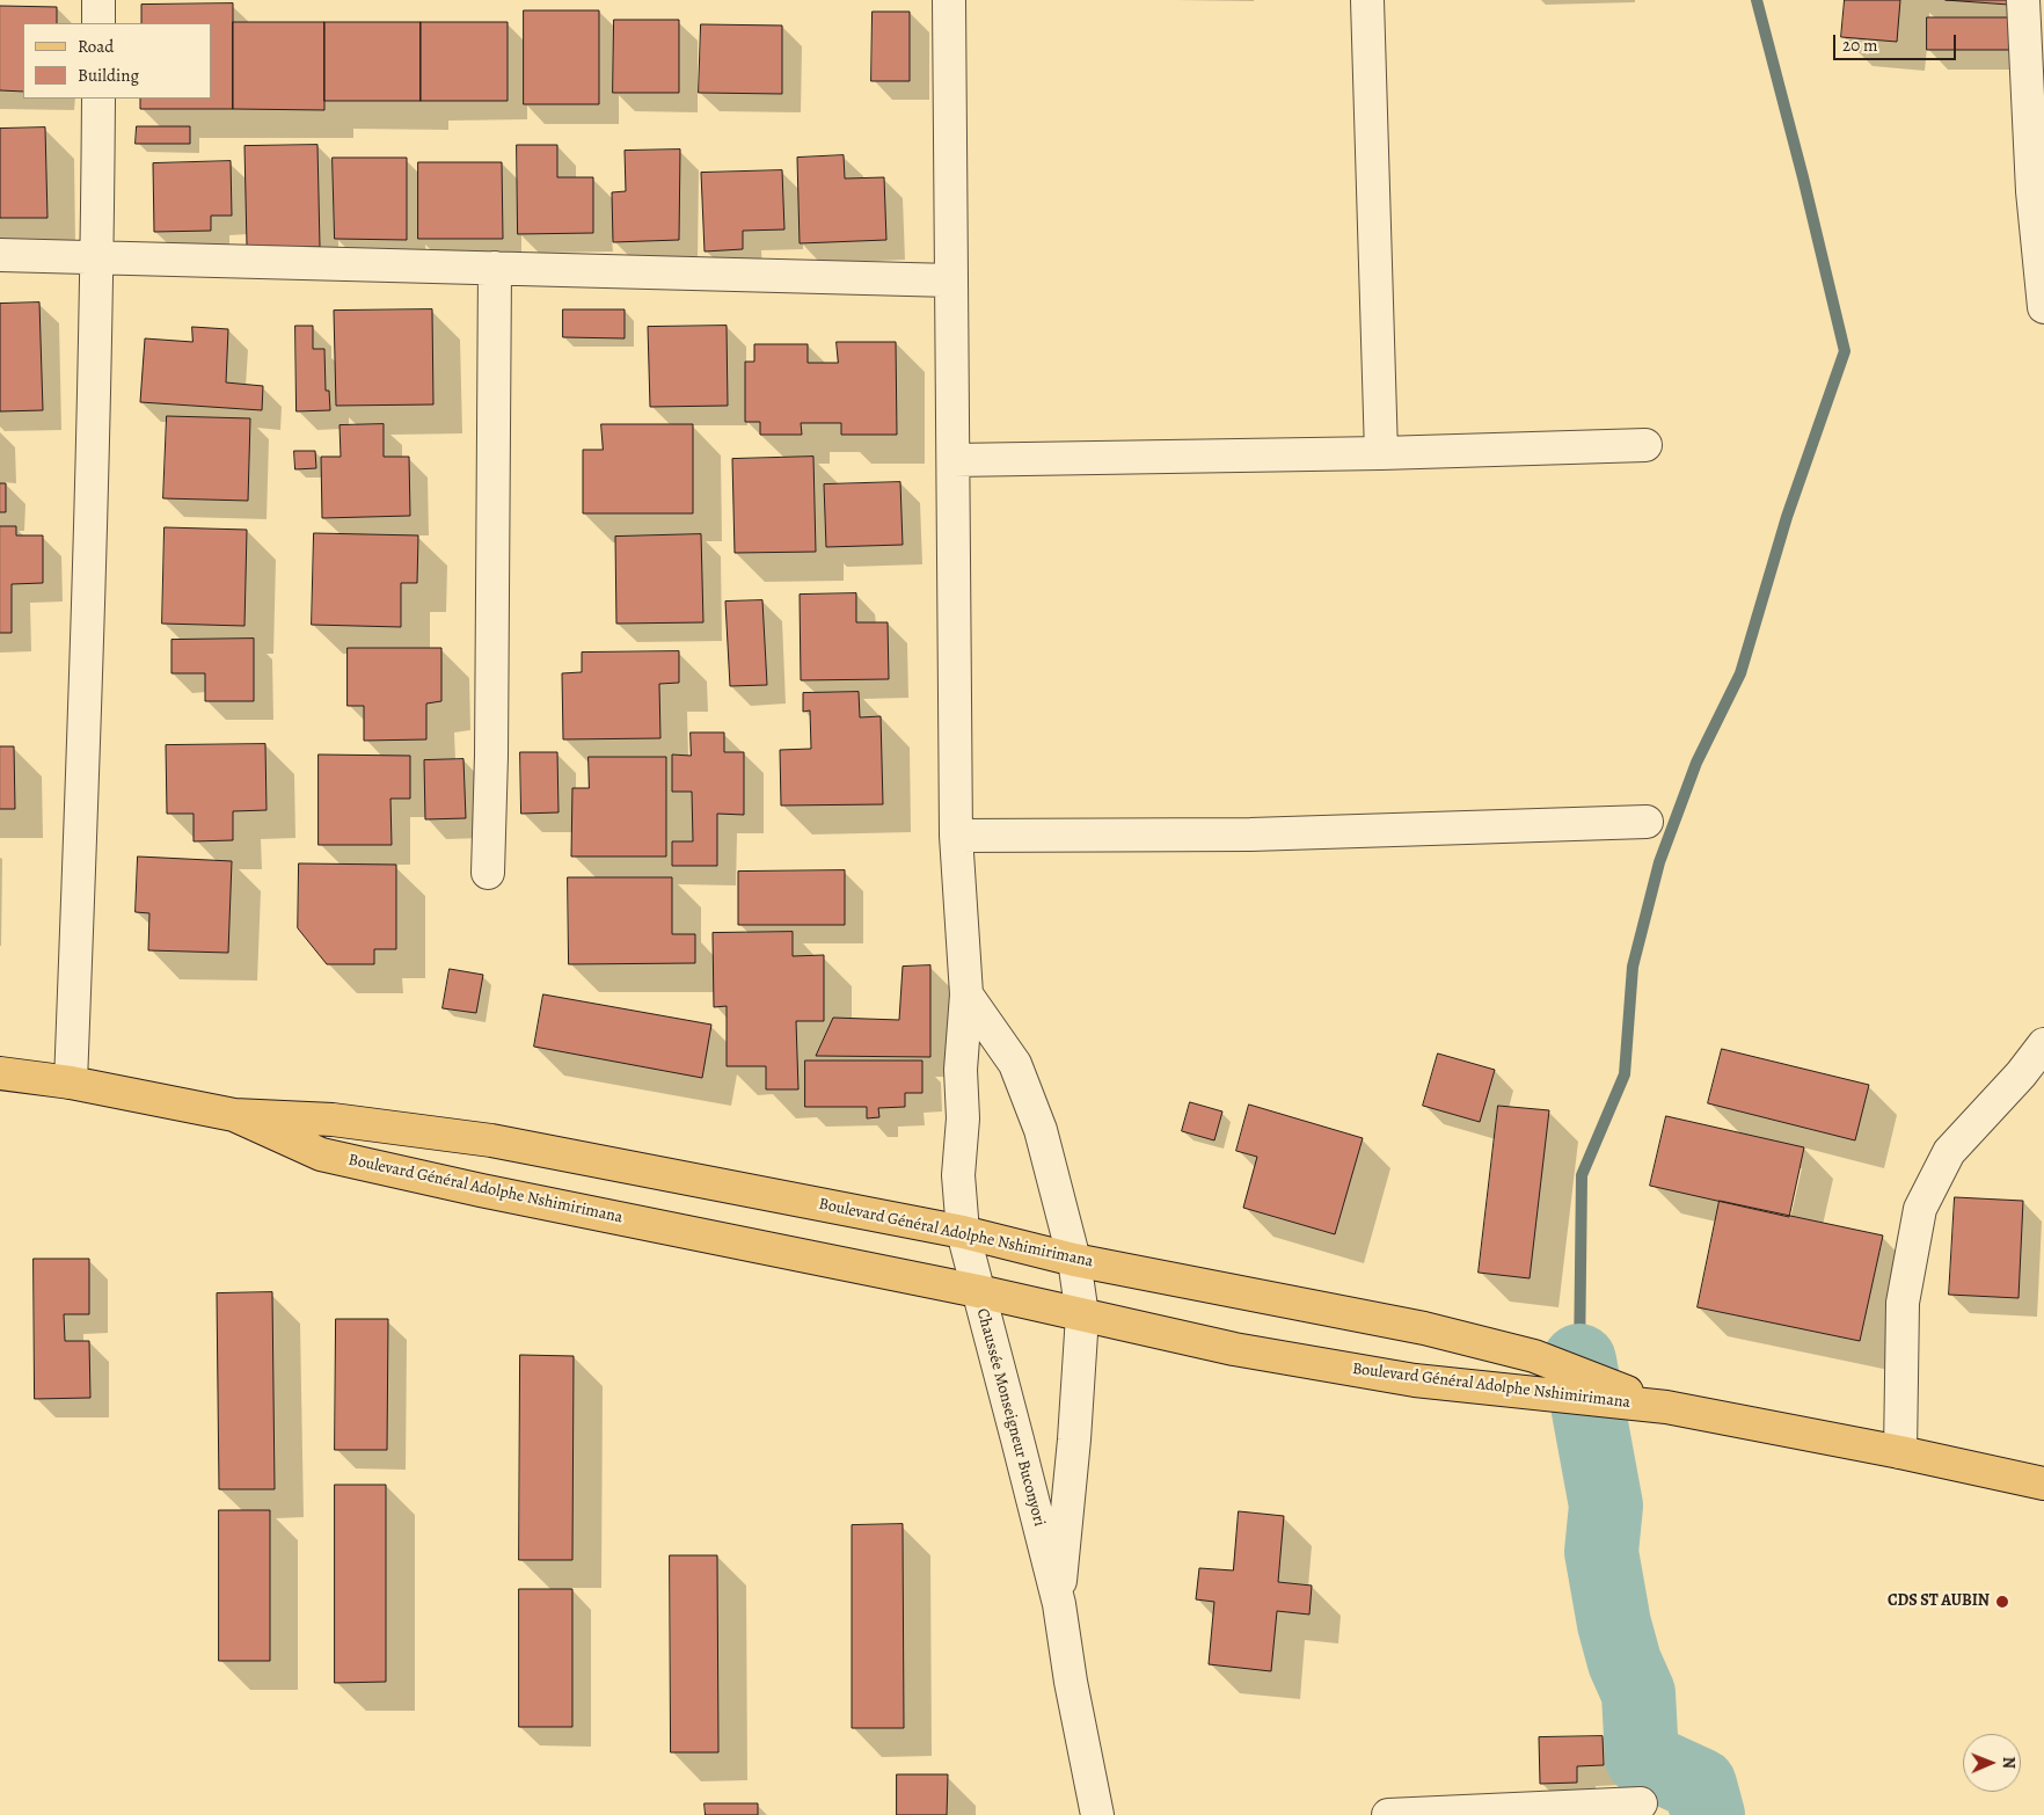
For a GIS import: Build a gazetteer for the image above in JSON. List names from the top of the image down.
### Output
{
  "streets": {
    "main road": ["Boulevard Général Adolphe Nshimirimana"],
    "street": ["Chaussée Monseigneur Buconyori"]
  },
  "crossings": [
    ["Boulevard Général Adolphe Nshimirimana", "Chaussée Monseigneur Buconyori"]
  ],
  "places": ["CDS ST AUBIN"],
  "legend": ["Road", "Building"],
  "scale_bar": "20 m",
  "north": "right"
}
